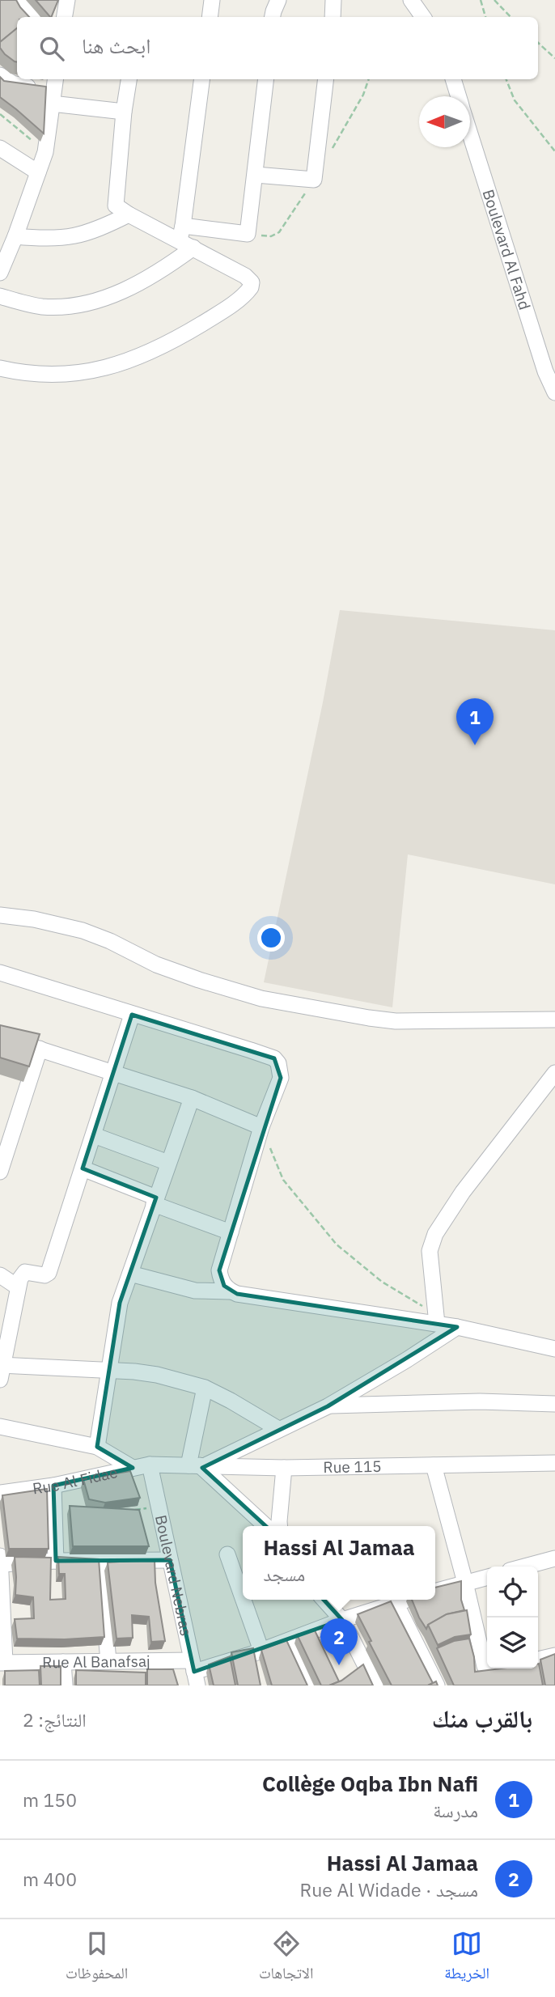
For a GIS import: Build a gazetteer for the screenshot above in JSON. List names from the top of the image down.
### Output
{
  "streets": {
    "street": [
      "Boulevard Al Fahd",
      "Rue 115",
      "Rue Al Fidae",
      "Boulevard Nebras",
      "Rue Al Banafsaj"
    ]
  },
  "crossings": [
    ["Rue 115", "Rue Al Fidae"],
    ["Rue 115", "Boulevard Nebras"],
    ["Rue Al Fidae", "Boulevard Nebras"],
    ["Boulevard Nebras", "Rue Al Banafsaj"]
  ],
  "north": "left",
  "page": {
    "search": "ابحث هنا",
    "pins": ["1", "2"],
    "popup": ["Hassi Al Jamaa", "مسجد"],
    "heading": ["بالقرب منك", "النتائج: 2"],
    "list": [
      {
        "mark": "1",
        "name": "Collège Oqba Ibn Nafi",
        "note": "مدرسة",
        "value": "150 m"
      },
      {
        "mark": "2",
        "name": "Hassi Al Jamaa",
        "note": "مسجد · Rue Al Widade",
        "value": "400 m"
      }
    ],
    "nav": ["الخريطة", "الاتجاهات", "المحفوظات"]
  }
}
